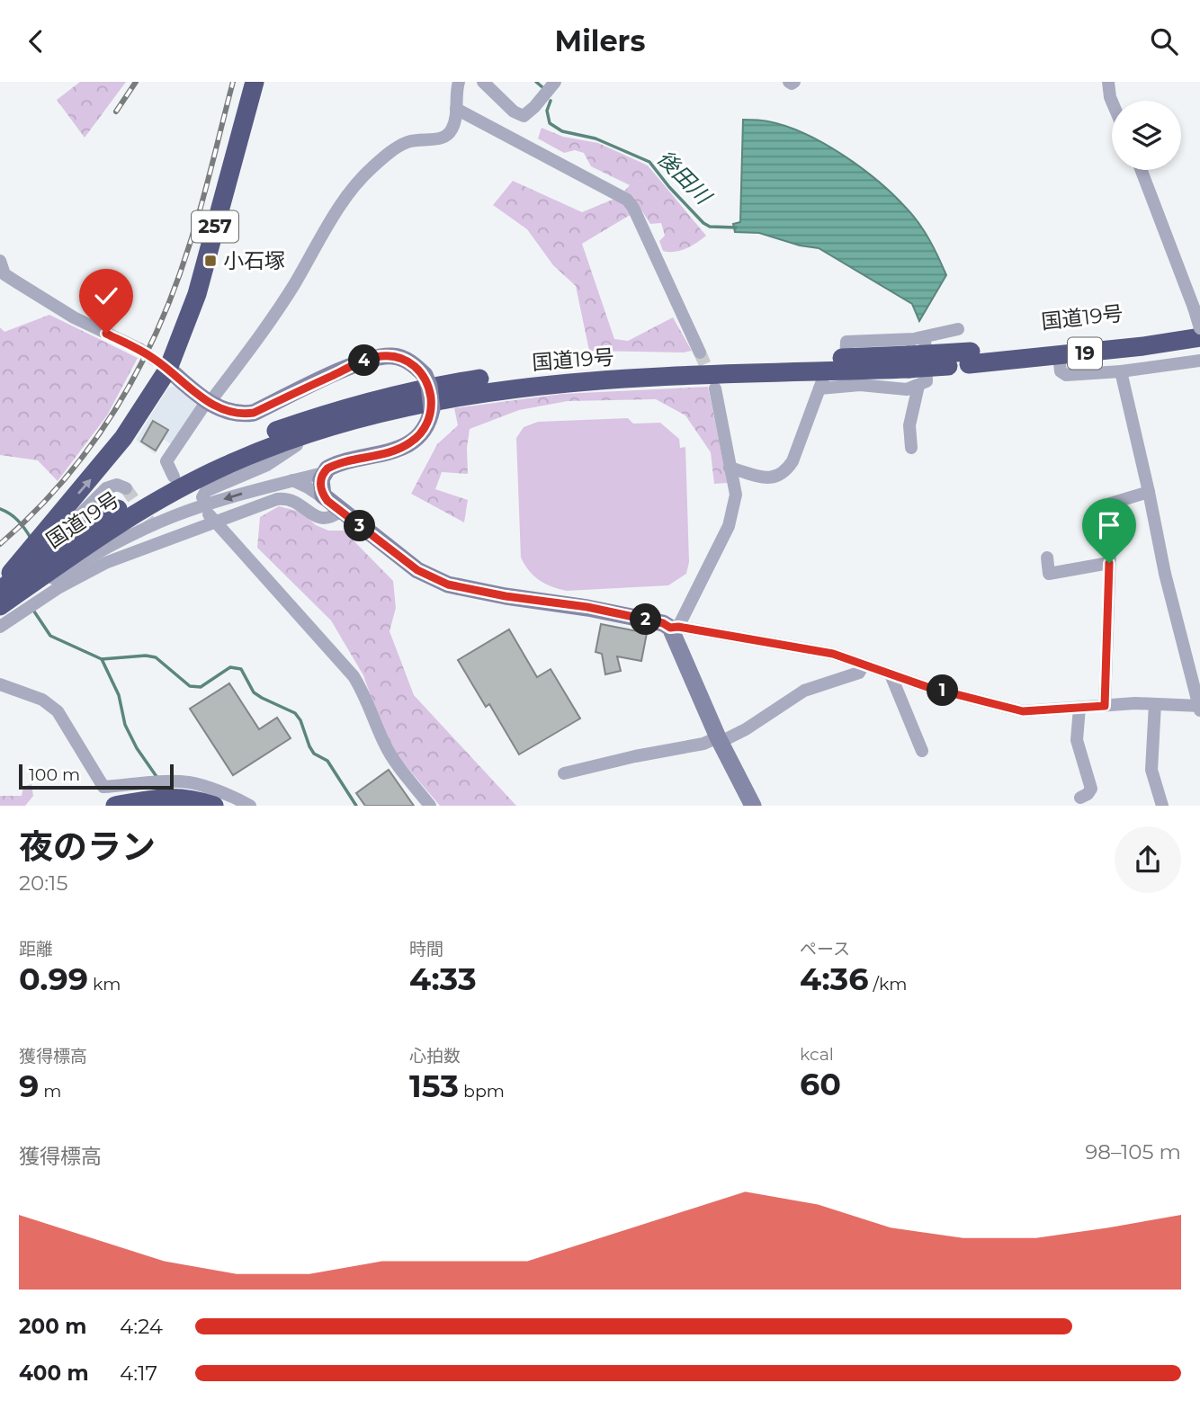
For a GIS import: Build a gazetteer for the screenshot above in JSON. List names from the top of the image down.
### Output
{
  "streets": {
    "highway": ["257", "国道19号", "19"]
  },
  "crossings": [
    ["257", "国道19号"]
  ],
  "water": ["後田川"],
  "places": {
    "transit": ["小石塚"]
  },
  "scale_bar": "100 m",
  "page": {
    "header": "Milers",
    "pins": [
      "4",
      "3",
      "2",
      "1"
    ],
    "scale": "100 m",
    "heading": ["夜のラン", "20:15"],
    "stats": [
      ["距離", "0.99 km"],
      ["時間", "4:33"],
      ["ペース", "4:36 /km"],
      ["獲得標高", "9 m"],
      ["心拍数", "153 bpm"],
      ["kcal", "60"]
    ],
    "chart": ["獲得標高", "98–105 m"],
    "list": [
      {
        "name": "200 m",
        "note": "4:24"
      },
      {
        "name": "400 m",
        "note": "4:17"
      }
    ]
  }
}
